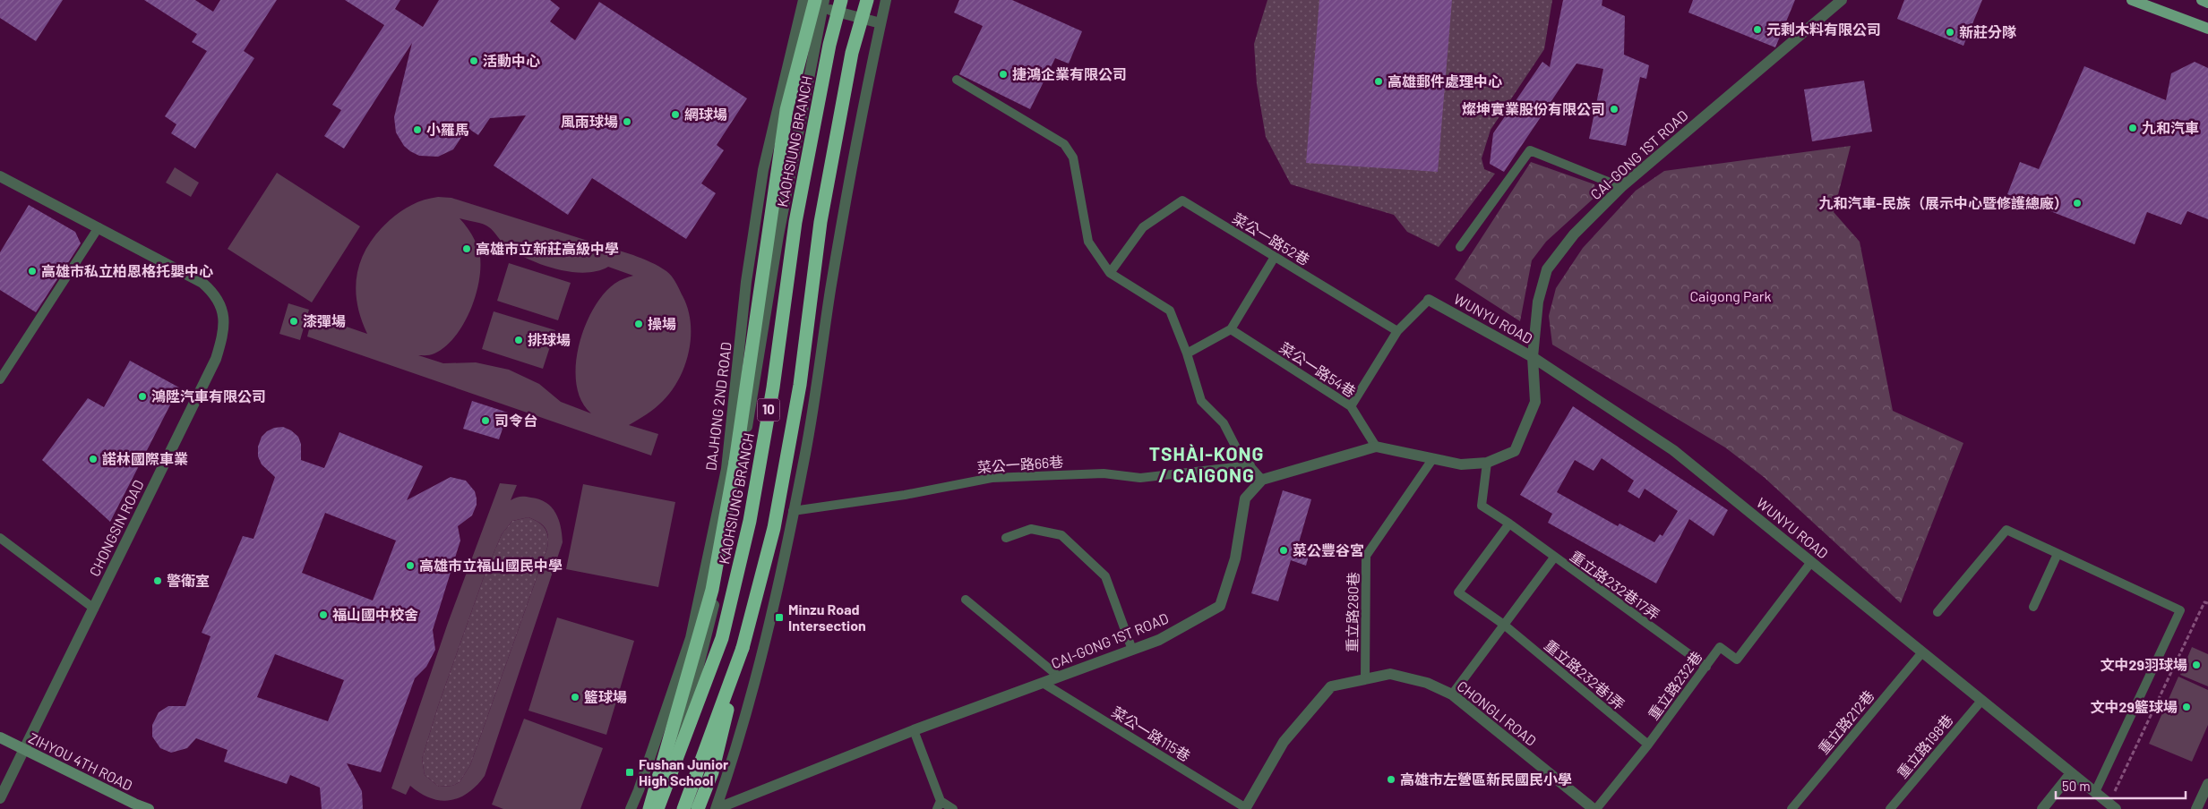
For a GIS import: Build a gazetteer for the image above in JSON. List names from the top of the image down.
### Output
{
  "streets": {
    "highway": ["KAOHSIUNG BRANCH", "10"],
    "street": [
      "CAI-GONG 1ST ROAD",
      "WUNYU ROAD",
      "DAJHONG 2ND ROAD",
      "CHONGSIN ROAD",
      "CHONGLI ROAD",
      "ZIHYOU 4TH ROAD"
    ],
    "lane": [
      "菜公一路52巷",
      "菜公一路54巷",
      "菜公一路66巷",
      "重立路232巷17弄",
      "重立路280巷",
      "重立路232巷1弄",
      "重立路232巷",
      "重立路212巷",
      "菜公一路115巷",
      "重立路198巷"
    ]
  },
  "crossings": [
    ["CAI-GONG 1ST ROAD", "WUNYU ROAD"],
    ["CAI-GONG 1ST ROAD", "菜公一路54巷"],
    ["CAI-GONG 1ST ROAD", "重立路232巷17弄"],
    ["CAI-GONG 1ST ROAD", "重立路280巷"],
    ["CAI-GONG 1ST ROAD", "菜公一路115巷"],
    ["WUNYU ROAD", "重立路232巷"],
    ["WUNYU ROAD", "重立路212巷"],
    ["WUNYU ROAD", "重立路198巷"],
    ["CHONGSIN ROAD", "ZIHYOU 4TH ROAD"],
    ["重立路232巷17弄", "重立路232巷1弄"],
    ["重立路232巷17弄", "重立路232巷"],
    ["重立路280巷", "CHONGLI ROAD"],
    ["重立路232巷1弄", "重立路232巷"],
    ["重立路232巷", "CHONGLI ROAD"],
    ["CHONGLI ROAD", "菜公一路115巷"]
  ],
  "districts": ["TSHÀI-KONG / CAIGONG"],
  "parks": ["Caigong Park"],
  "places": {
    "other": [
      "元剩木料有限公司",
      "新莊分隊",
      "活動中心",
      "捷鴻企業有限公司",
      "高雄郵件處理中心",
      "燦坤實業股份有限公司",
      "網球場",
      "風雨球場",
      "九和汽車",
      "小羅馬",
      "九和汽車-民族（展示中心暨修護總廠）",
      "高雄市立新莊高級中學",
      "高雄市私立柏恩格托嬰中心",
      "漆彈場",
      "操場",
      "排球場",
      "鴻陞汽車有限公司",
      "司令台",
      "諾林國際車業",
      "菜公豐谷宮",
      "高雄市立福山國民中學",
      "警衛室",
      "福山國中校舍",
      "文中29羽球場",
      "籃球場",
      "文中29籃球場",
      "高雄市左營區新民國民小學"
    ],
    "transit": ["Minzu Road Intersection", "Fushan Junior High School"]
  },
  "scale_bar": "50 m"
}
